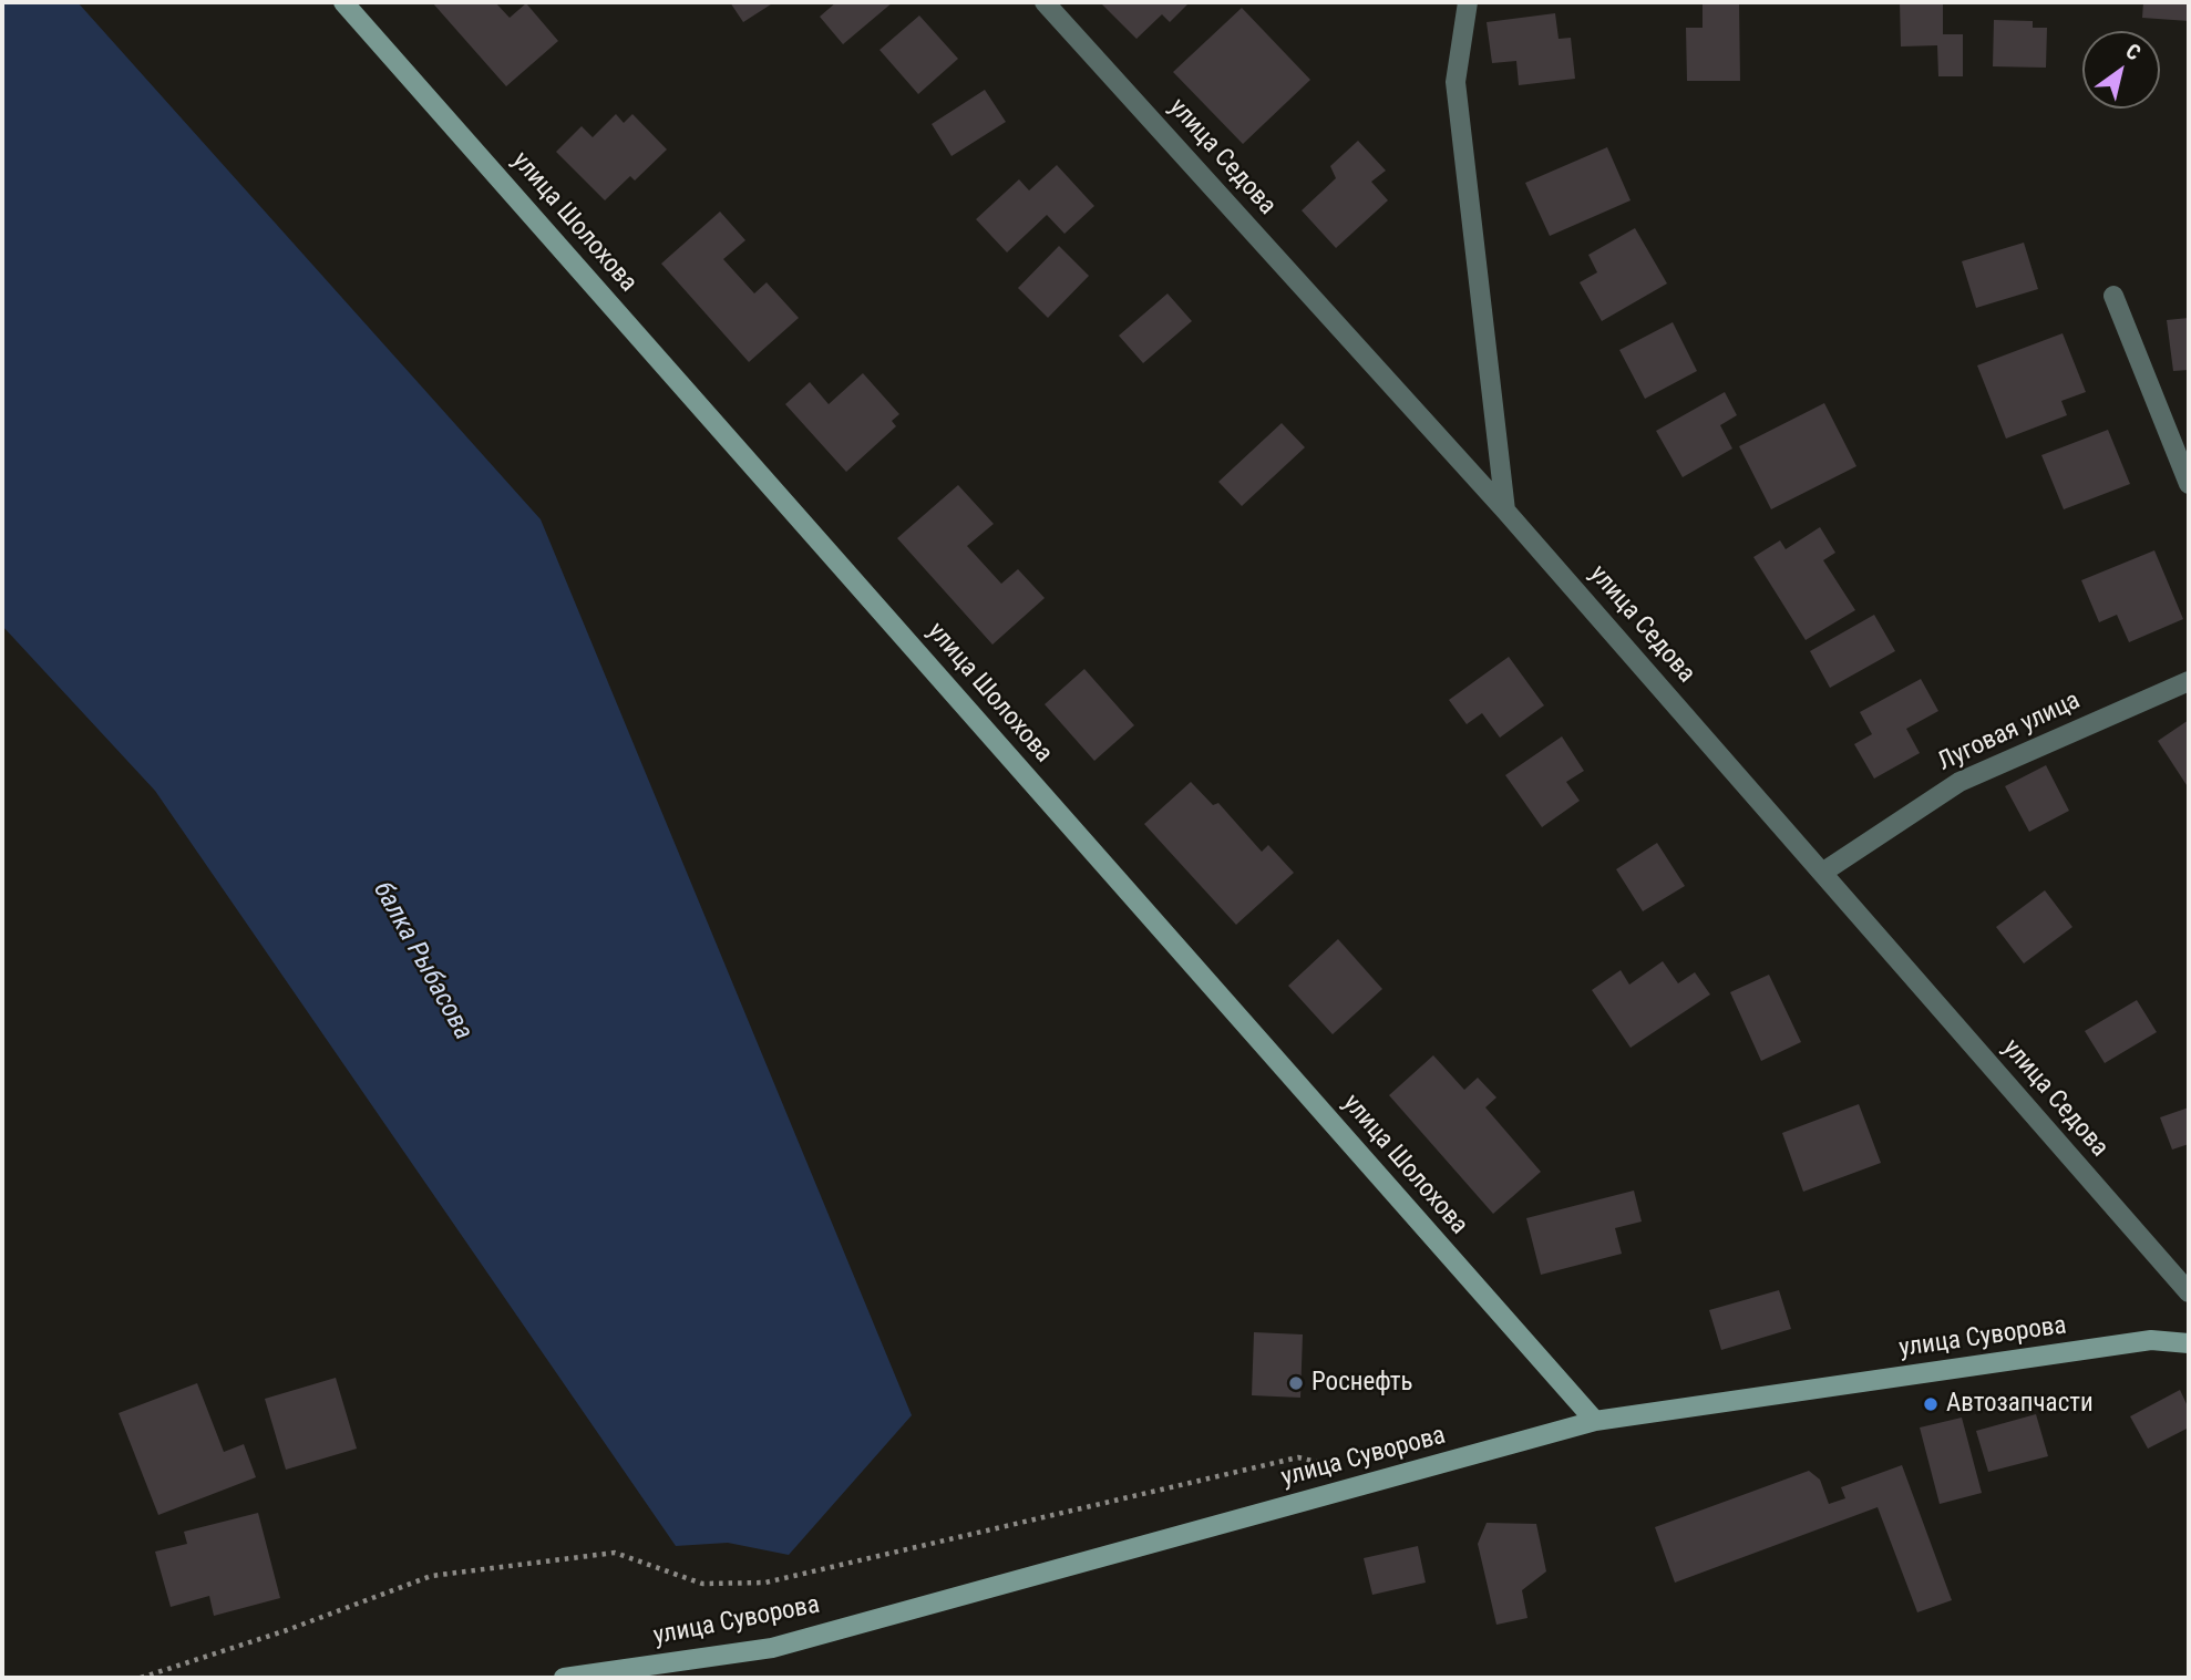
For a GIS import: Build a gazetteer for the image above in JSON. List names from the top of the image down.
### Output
{
  "streets": {
    "main road": ["улица Шолохова", "улица Суворова"],
    "street": ["улица Седова", "Луговая улица"]
  },
  "crossings": [
    ["улица Седова", "Луговая улица"],
    ["улица Шолохова", "улица Суворова"]
  ],
  "water": ["балка Рыбасова"],
  "places": ["Роснефть", "Автозапчасти"],
  "north": "top right"
}
